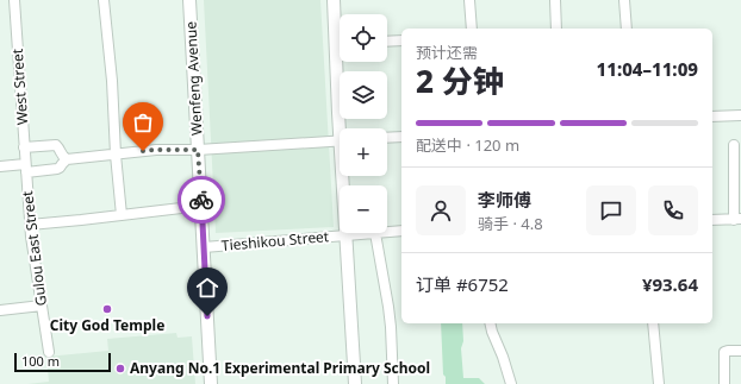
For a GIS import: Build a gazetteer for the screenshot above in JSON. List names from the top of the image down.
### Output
{
  "streets": {
    "main road": ["Wenfeng Avenue"],
    "street": ["West Street", "Tieshikou Street", "Gulou East Street"]
  },
  "crossings": [
    ["Wenfeng Avenue", "Tieshikou Street"],
    ["West Street", "Gulou East Street"]
  ],
  "places": ["City God Temple", "Anyang No.1 Experimental Primary School"],
  "scale_bar": "100 m",
  "page": {
    "map_buttons": ["+", "−"],
    "heading": ["2 分钟", "预计还需", "11:04–11:09"],
    "panel": [
      "李师傅",
      "骑手 · 4.8",
      "订单 #6752",
      "¥93.64"
    ],
    "bar": "配送中 · 120 m",
    "scale": "100 m"
  }
}
